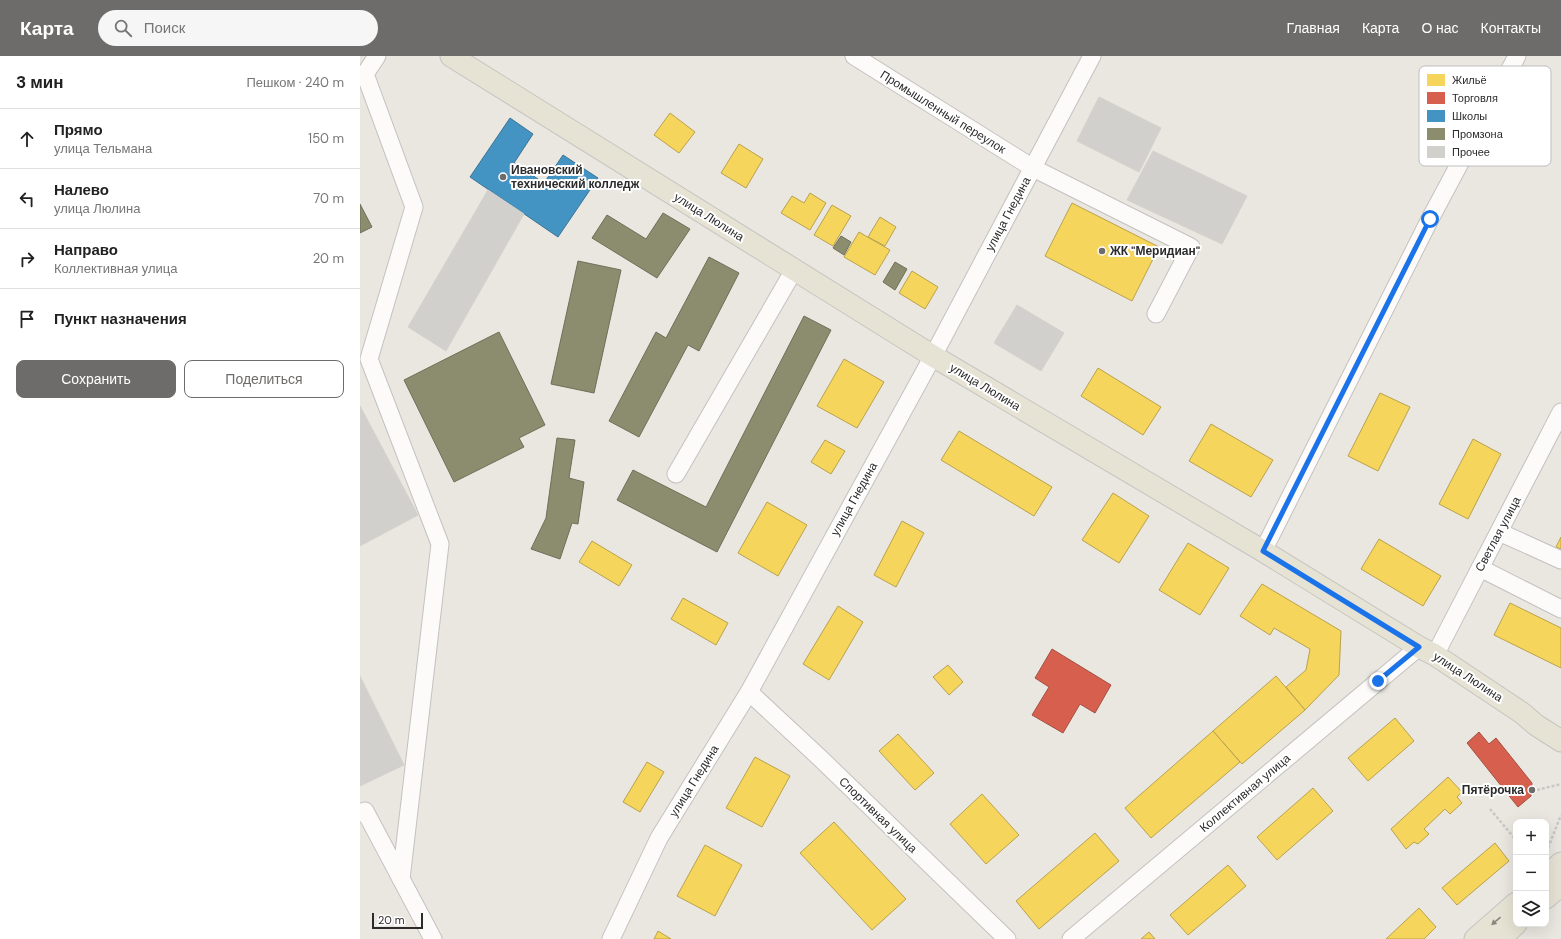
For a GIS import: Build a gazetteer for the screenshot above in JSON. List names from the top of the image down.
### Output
{
  "streets": {
    "main road": ["улица Люлина"],
    "street": [
      "Промышленный переулок",
      "улица Гнедина",
      "Светлая улица",
      "Коллективная улица",
      "Спортивная улица"
    ]
  },
  "crossings": [
    ["Промышленный переулок", "улица Гнедина"],
    ["улица Гнедина", "улица Люлина"],
    ["улица Гнедина", "Спортивная улица"],
    ["улица Люлина", "Светлая улица"],
    ["улица Люлина", "Коллективная улица"],
    ["Светлая улица", "Коллективная улица"]
  ],
  "places": ["Ивановский технический колледж", "ЖК \"Меридиан\"", "Пятёрочка"],
  "legend": [
    "Жильё",
    "Торговля",
    "Школы",
    "Промзона",
    "Прочее"
  ],
  "scale_bar": "20 m",
  "page": {
    "header": "Карта",
    "search": "Поиск",
    "nav": [
      "Главная",
      "Карта",
      "О нас",
      "Контакты"
    ],
    "heading": ["3 мин", "Пешком · 240 m"],
    "list": [
      ["Прямо", "улица Тельмана", "150 m"],
      ["Налево", "улица Люлина", "70 m"],
      ["Направо", "Коллективная улица", "20 m"],
      "Пункт назначения"
    ],
    "buttons": ["Сохранить", "Поделиться"],
    "map_buttons": ["+", "−"],
    "scale": "20 m"
  }
}
